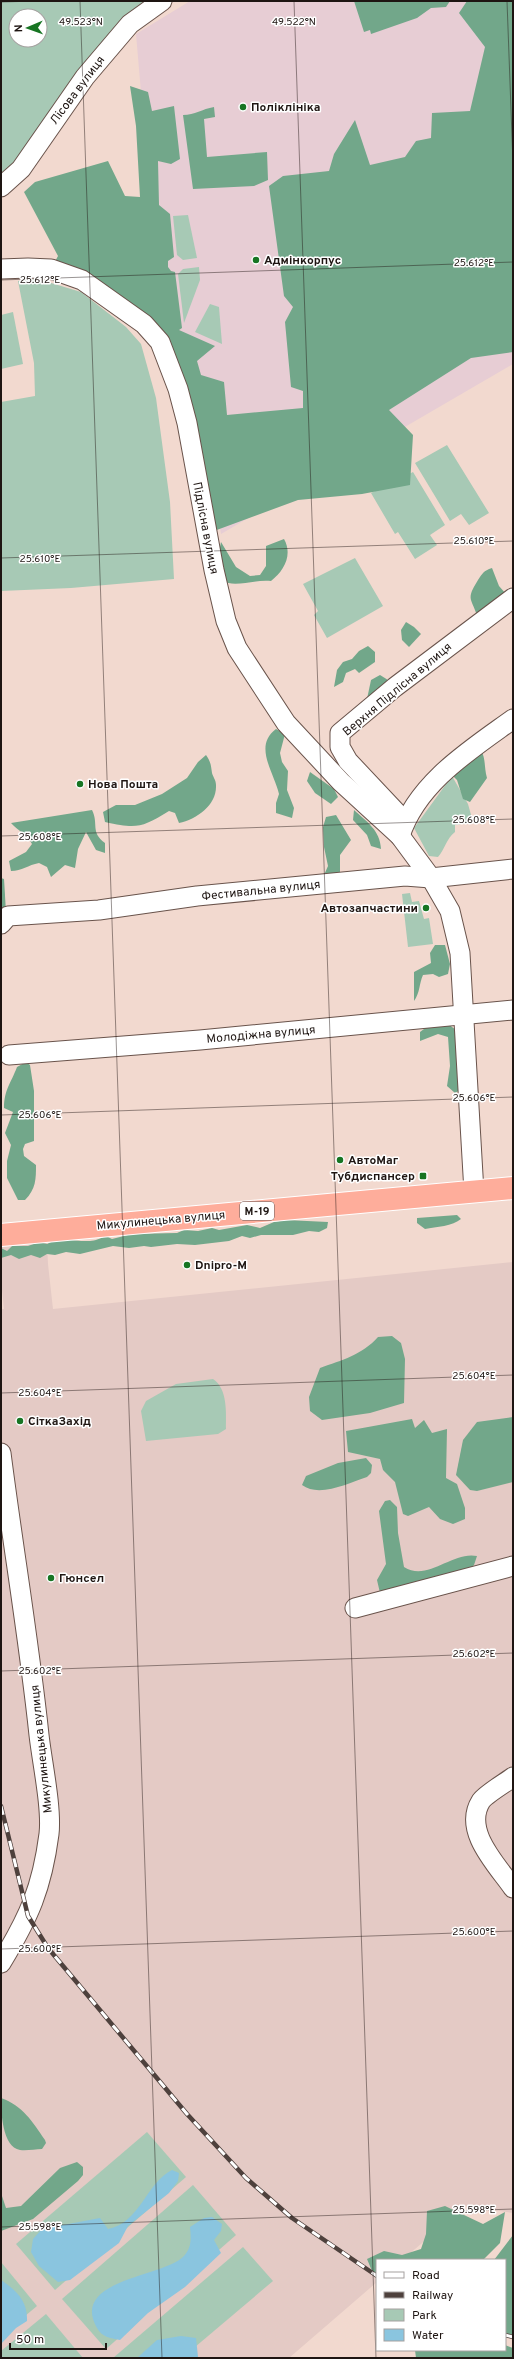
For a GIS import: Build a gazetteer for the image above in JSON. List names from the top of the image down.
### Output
{
  "streets": {
    "highway": ["М-19", "Микулинецька вулиця"],
    "street": [
      "Лісова вулиця",
      "Підлісна вулиця",
      "Верхня Підлісна вулиця",
      "Фестивальна вулиця",
      "Молодіжна вулиця"
    ]
  },
  "crossings": [
    ["Підлісна вулиця", "Верхня Підлісна вулиця"],
    ["Підлісна вулиця", "Фестивальна вулиця"],
    ["Підлісна вулиця", "Молодіжна вулиця"],
    ["Підлісна вулиця", "Микулинецька вулиця"]
  ],
  "places": {
    "other": [
      "Поліклініка",
      "Адмінкорпус",
      "Нова Пошта",
      "Автозапчастини",
      "АвтоМаг",
      "Dnipro-M",
      "СіткаЗахід",
      "Гюнсел"
    ],
    "transit": ["Тубдиспансер"]
  },
  "legend": [
    "Road",
    "Railway",
    "Park",
    "Water"
  ],
  "scale_bar": "50 m",
  "north": "left",
  "coordinates": [
    "49.523°N",
    "49.522°N",
    "25.612°E",
    "25.610°E",
    "25.608°E",
    "25.606°E",
    "25.604°E",
    "25.602°E",
    "25.600°E",
    "25.598°E"
  ]
}
